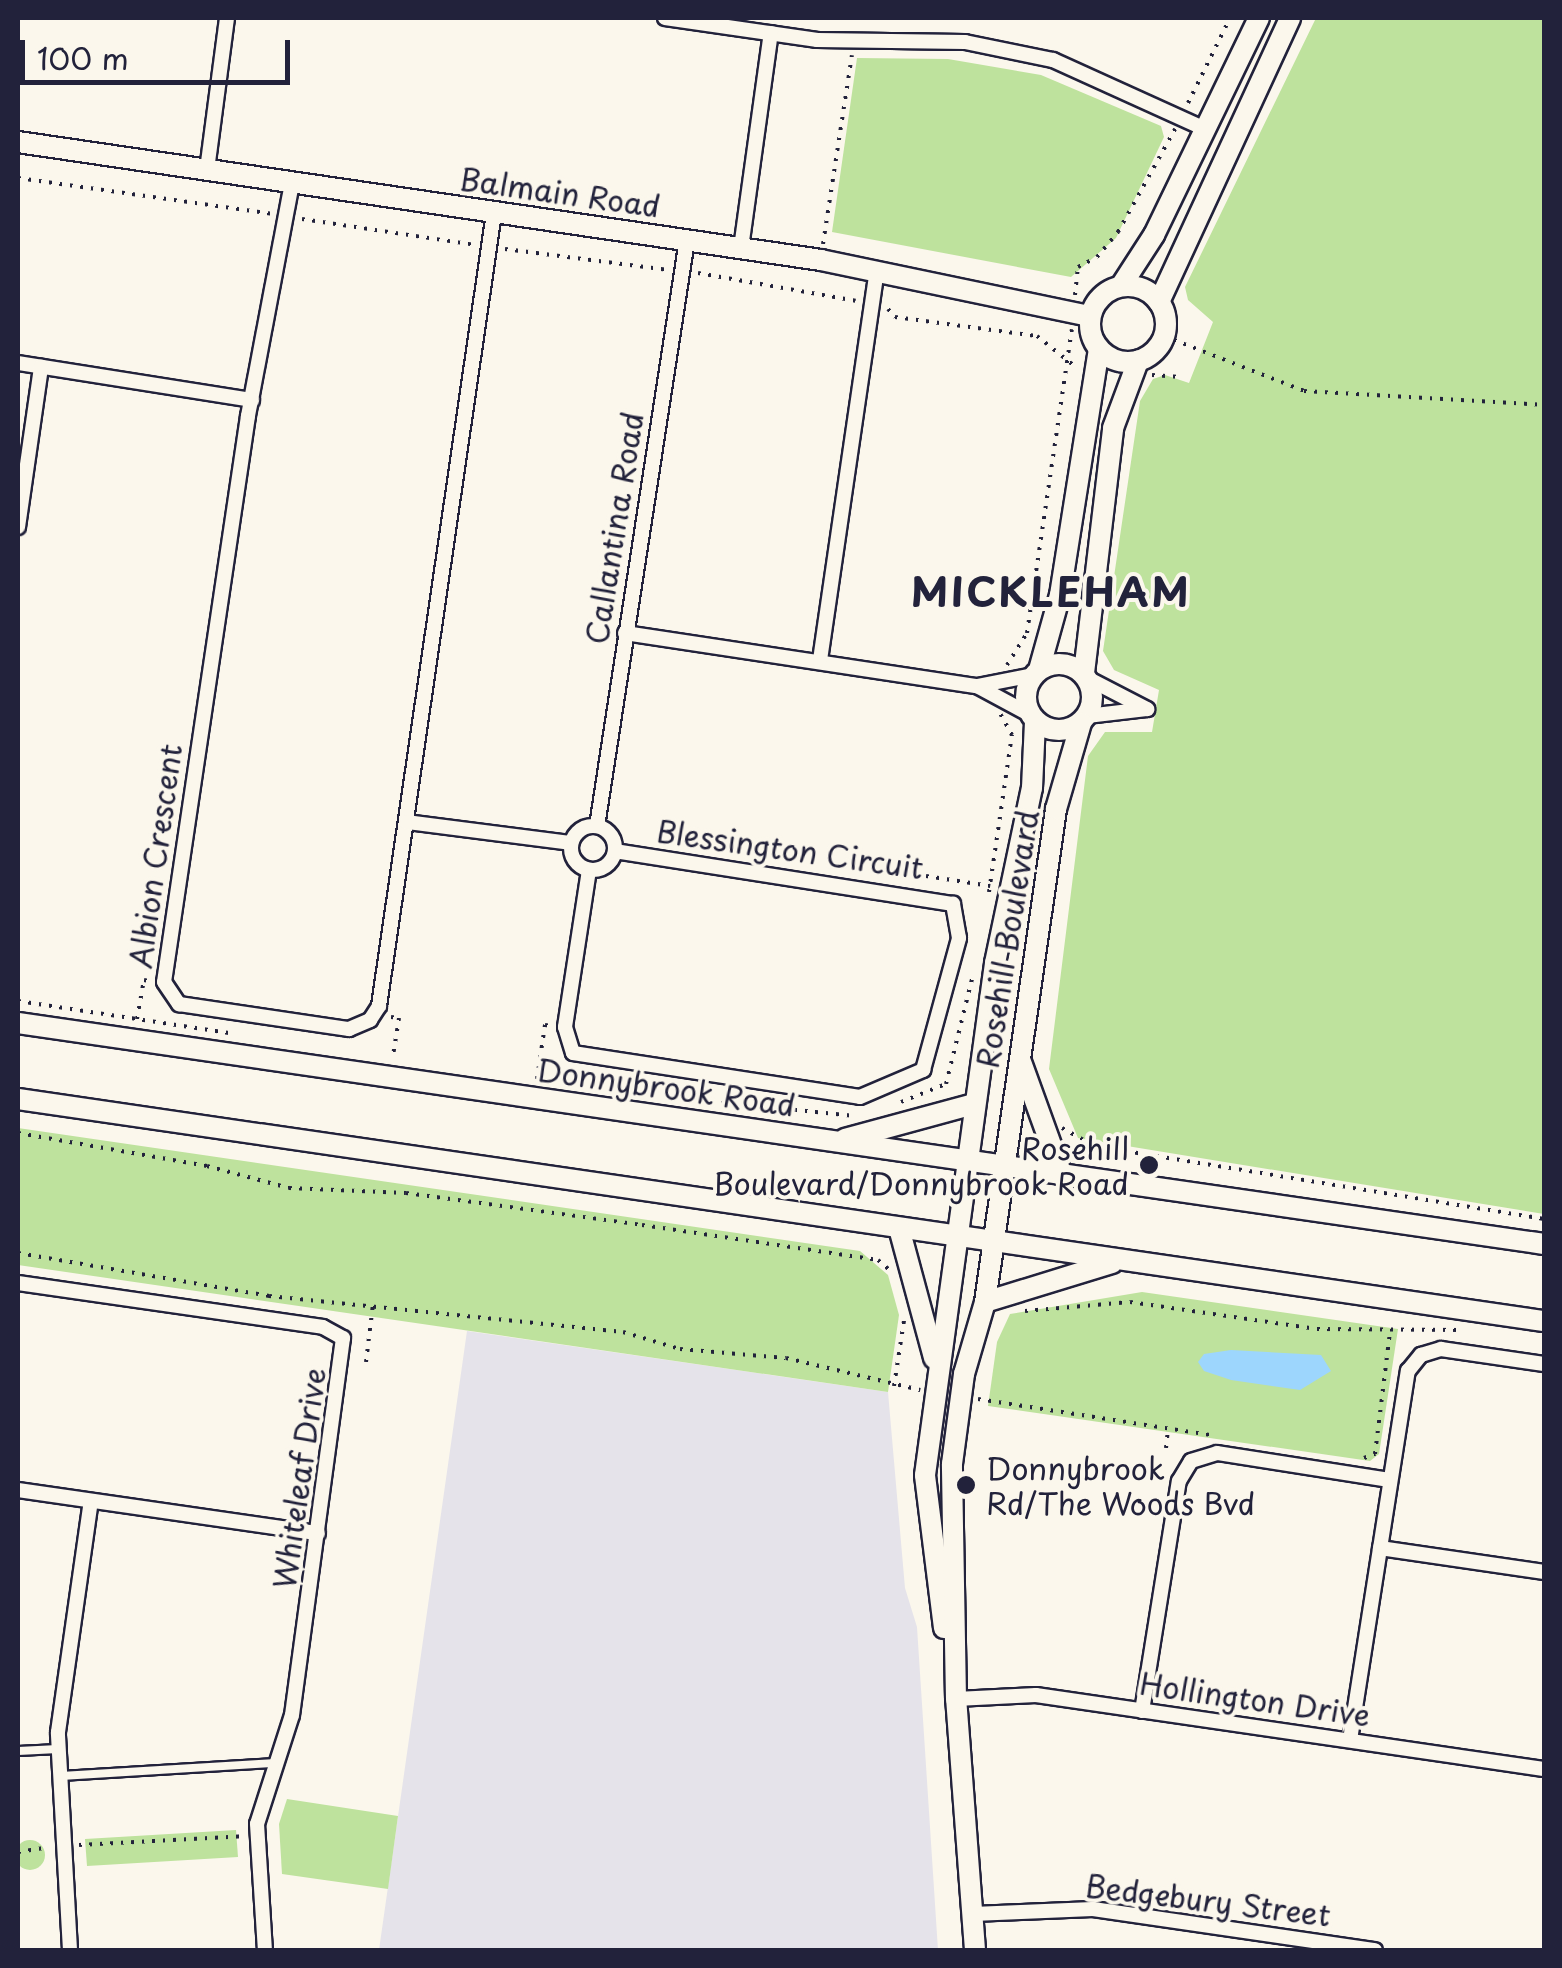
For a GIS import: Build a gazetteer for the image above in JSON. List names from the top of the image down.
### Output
{
  "streets": {
    "street": [
      "Balmain Road",
      "Callantina Road",
      "Blessington Circuit",
      "Albion Crescent",
      "Rosehill Boulevard",
      "Donnybrook Road",
      "Whiteleaf Drive",
      "Hollington Drive",
      "Bedgebury Street"
    ]
  },
  "crossings": [
    ["Balmain Road", "Callantina Road"],
    ["Balmain Road", "Albion Crescent"],
    ["Callantina Road", "Blessington Circuit"],
    ["Rosehill Boulevard", "Donnybrook Road"],
    ["Rosehill Boulevard", "Hollington Drive"]
  ],
  "districts": ["MICKLEHAM"],
  "places": ["Rosehill Boulevard/Donnybrook Road", "Donnybrook Rd/The Woods Bvd"],
  "scale_bar": "100 m"
}
